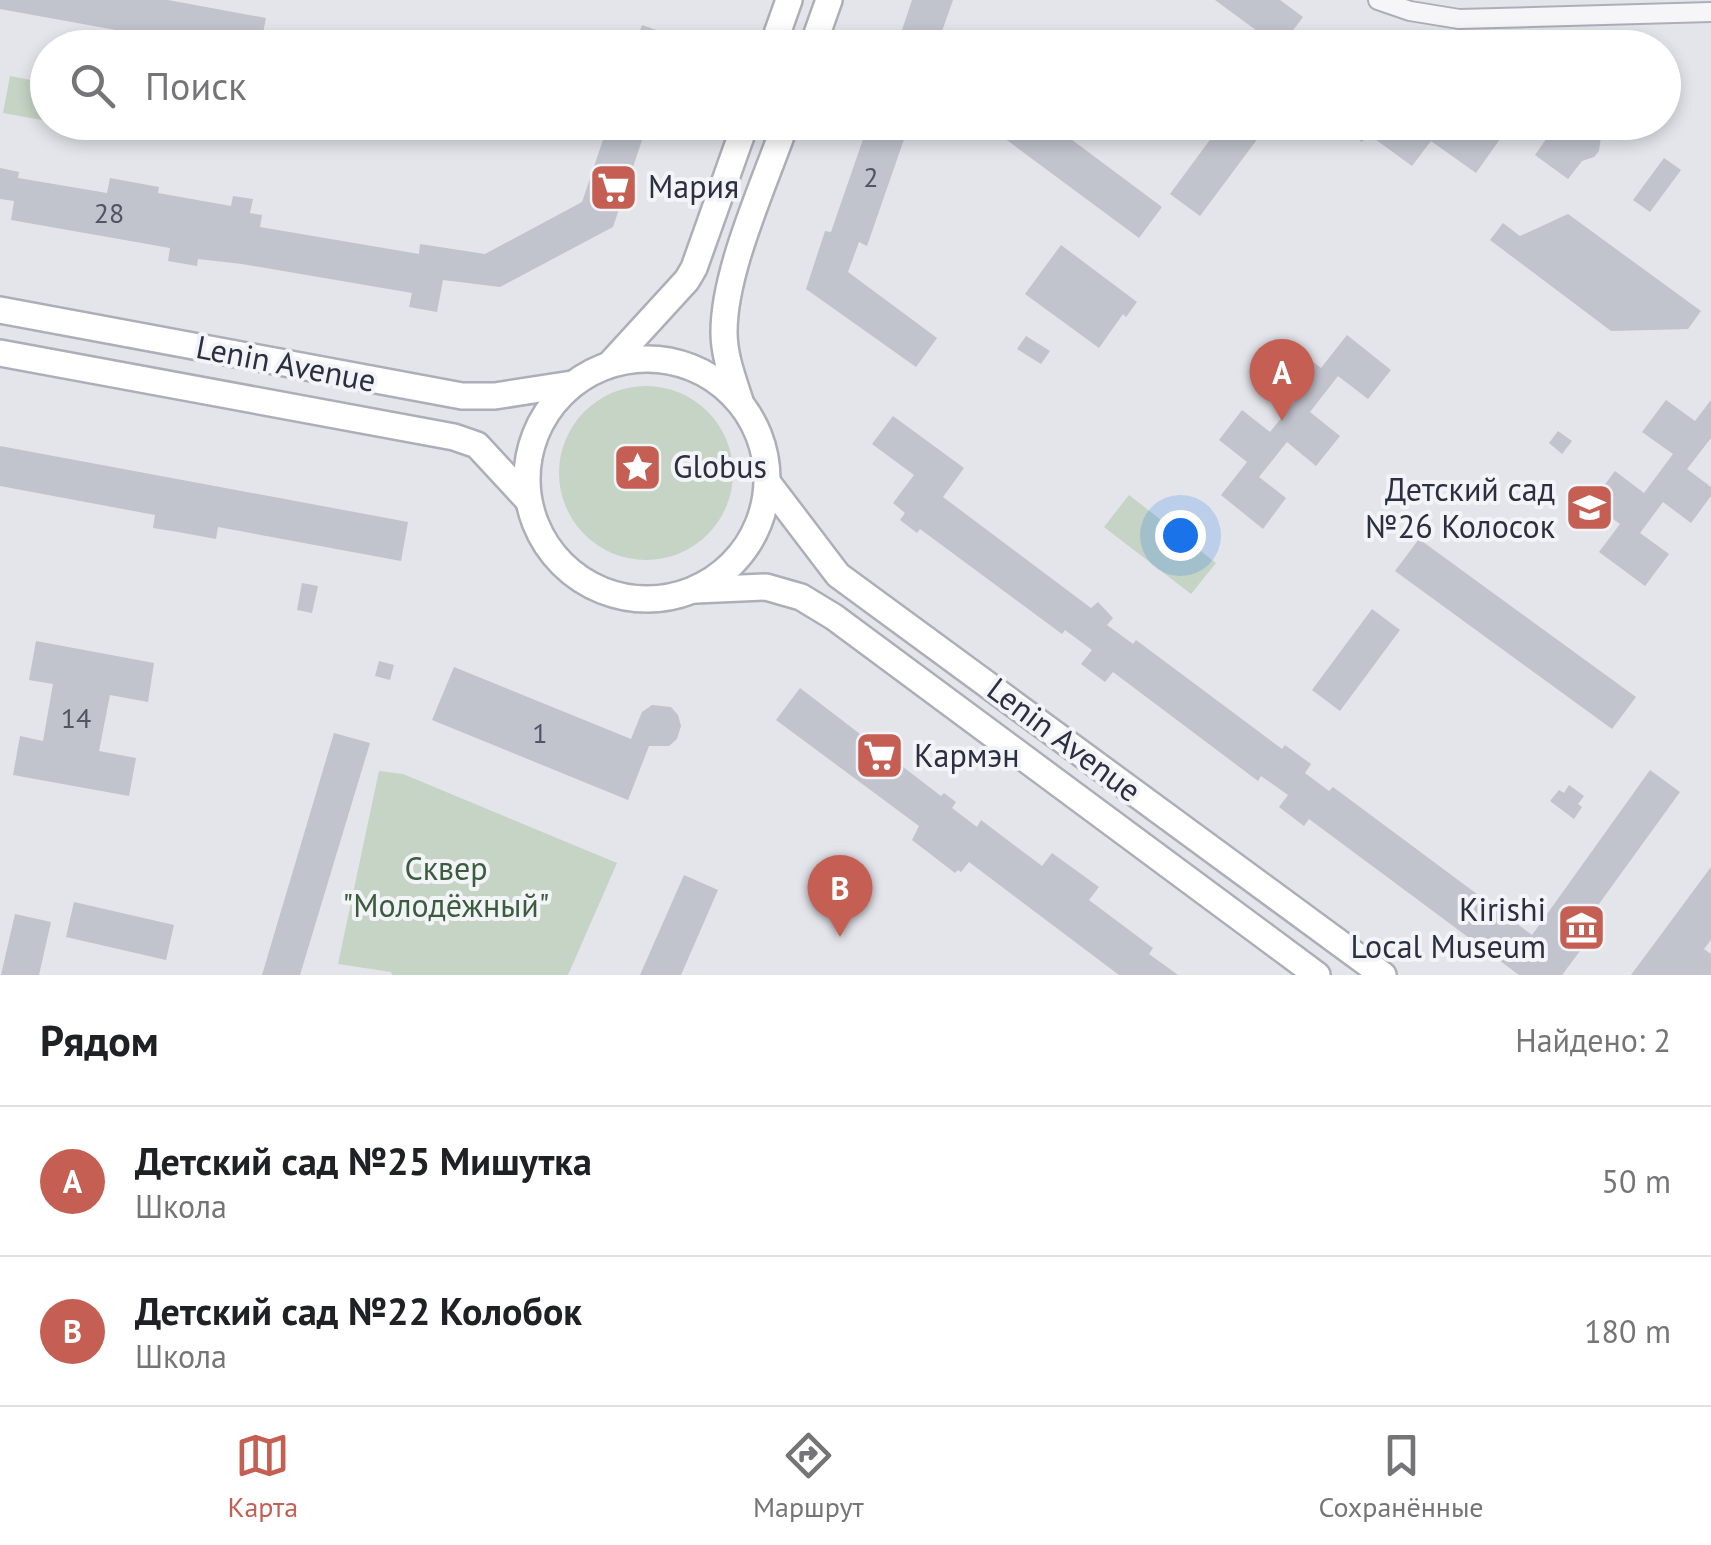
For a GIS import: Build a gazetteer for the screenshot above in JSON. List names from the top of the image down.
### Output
{
  "streets": {
    "main road": ["Lenin Avenue"]
  },
  "parks": ["Сквер \"Молодёжный\""],
  "places": {
    "supermarket": ["Мария", "Кармэн"],
    "place": ["Globus"],
    "school or university": ["Детский сад №26 Колосок"],
    "museum": ["Kirishi Local Museum"]
  },
  "house_numbers": [
    "2",
    "28",
    "14",
    "1"
  ],
  "page": {
    "search": "Поиск",
    "pins": ["A", "B"],
    "heading": ["Рядом", "Найдено: 2"],
    "list": [
      {
        "mark": "A",
        "name": "Детский сад №25 Мишутка",
        "note": "Школа",
        "value": "50 m"
      },
      {
        "mark": "B",
        "name": "Детский сад №22 Колобок",
        "note": "Школа",
        "value": "180 m"
      }
    ],
    "nav": ["Карта", "Маршрут", "Сохранённые"]
  }
}
